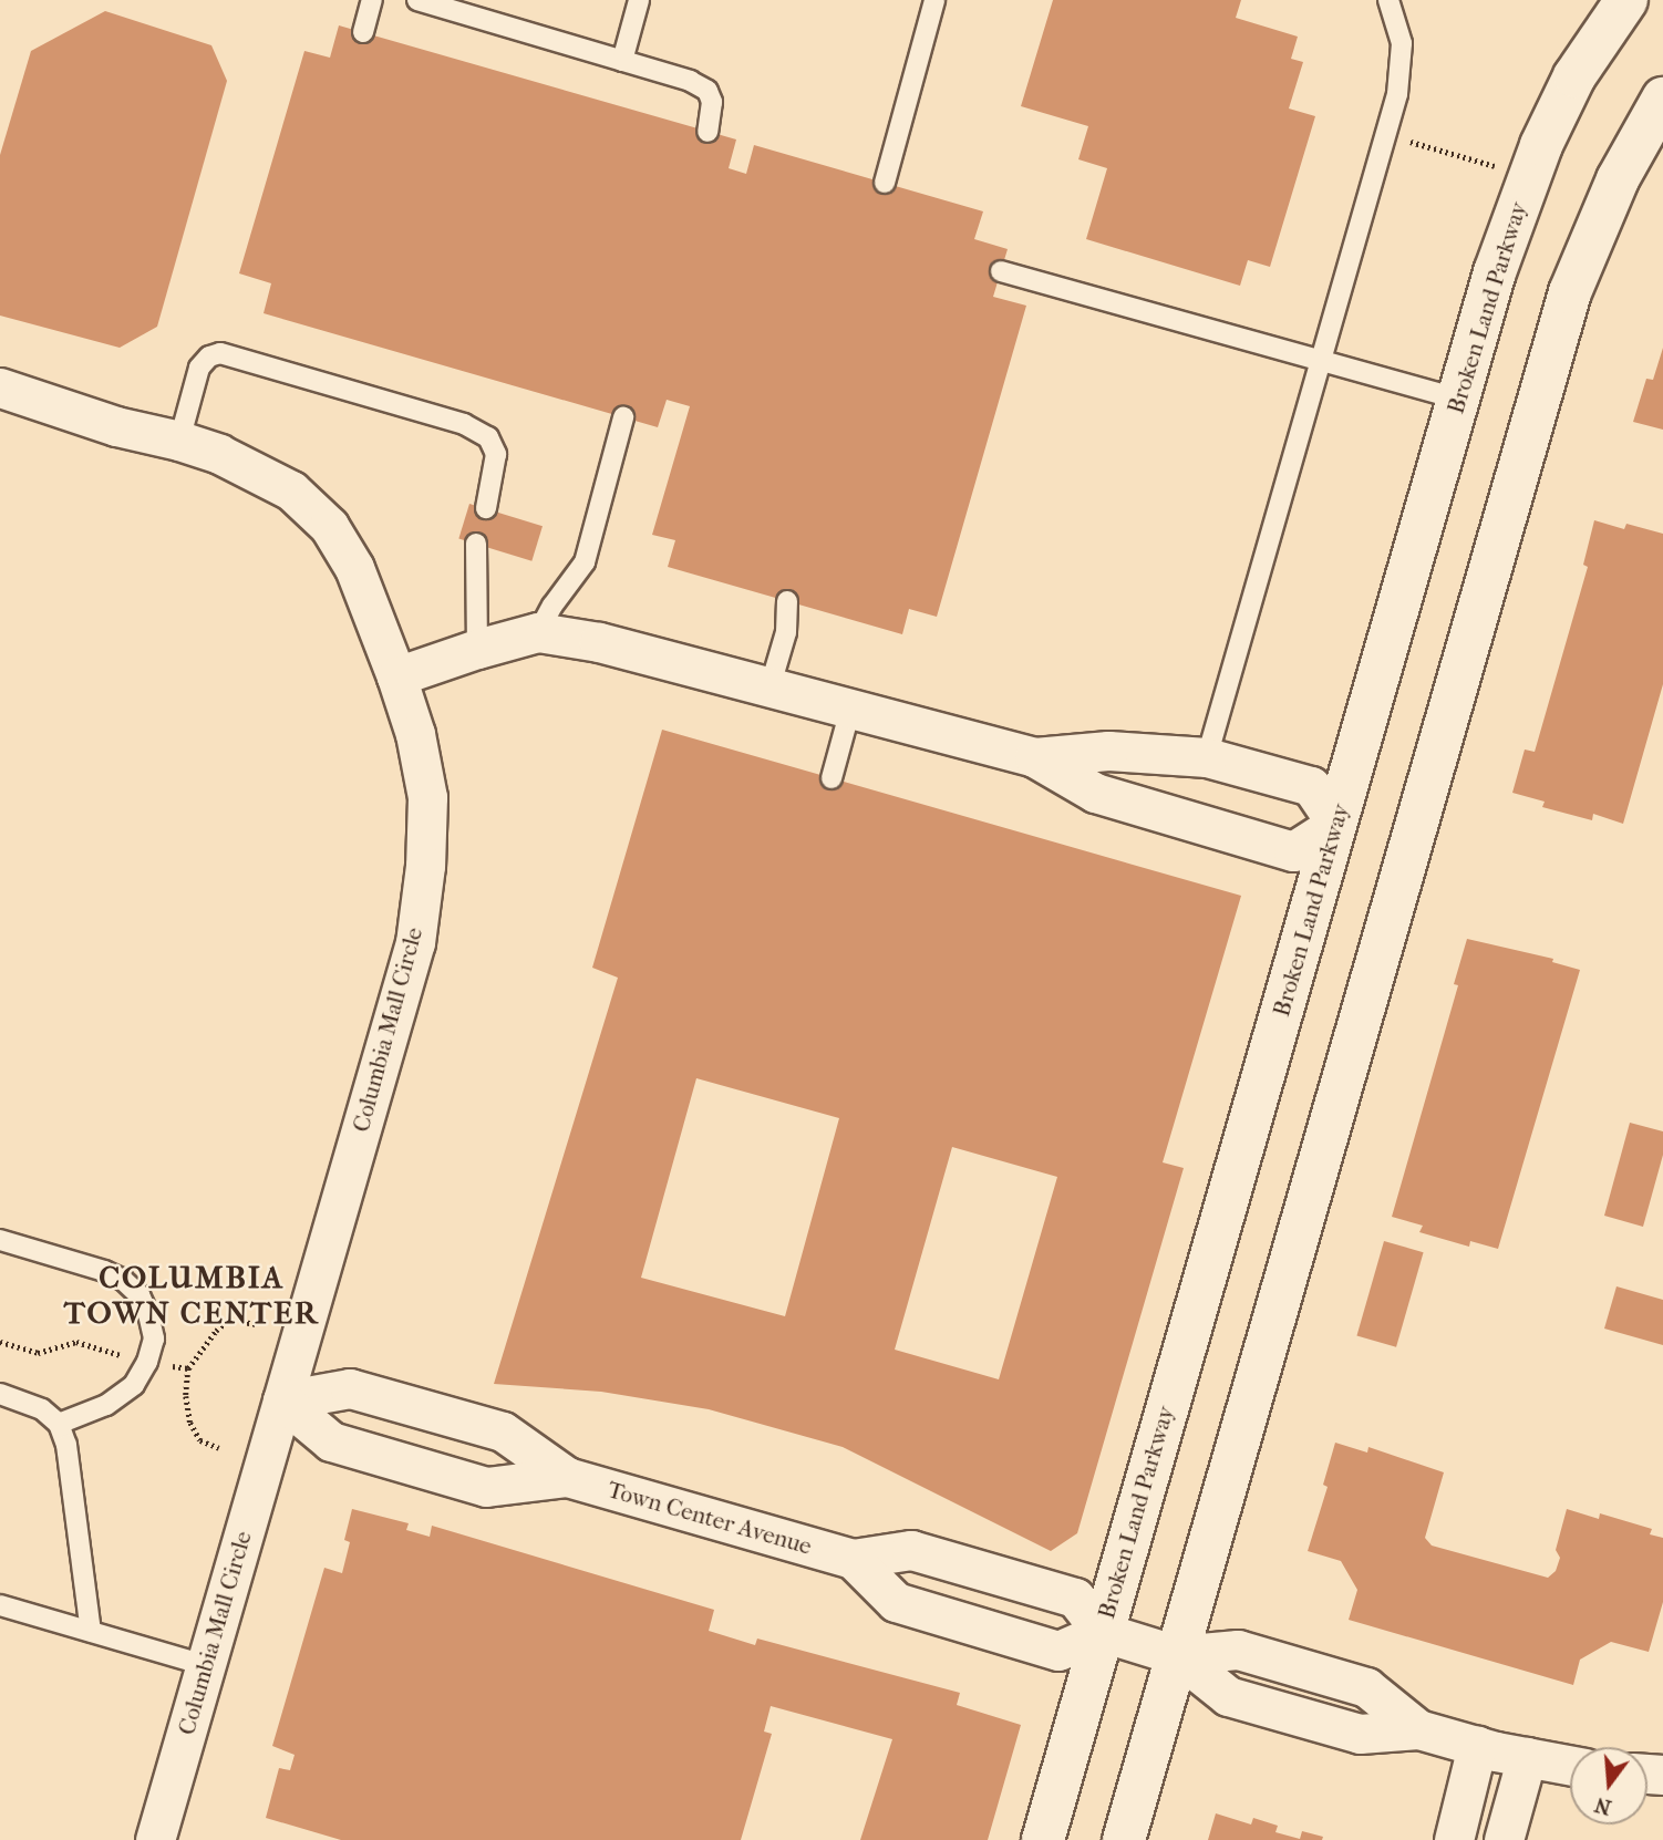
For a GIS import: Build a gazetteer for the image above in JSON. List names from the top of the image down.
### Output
{
  "streets": {
    "street": ["Broken Land Parkway", "Columbia Mall Circle", "Town Center Avenue"]
  },
  "crossings": [
    ["Broken Land Parkway", "Town Center Avenue"],
    ["Columbia Mall Circle", "Town Center Avenue"]
  ],
  "districts": ["COLUMBIA TOWN CENTER"],
  "north": "bottom"
}
